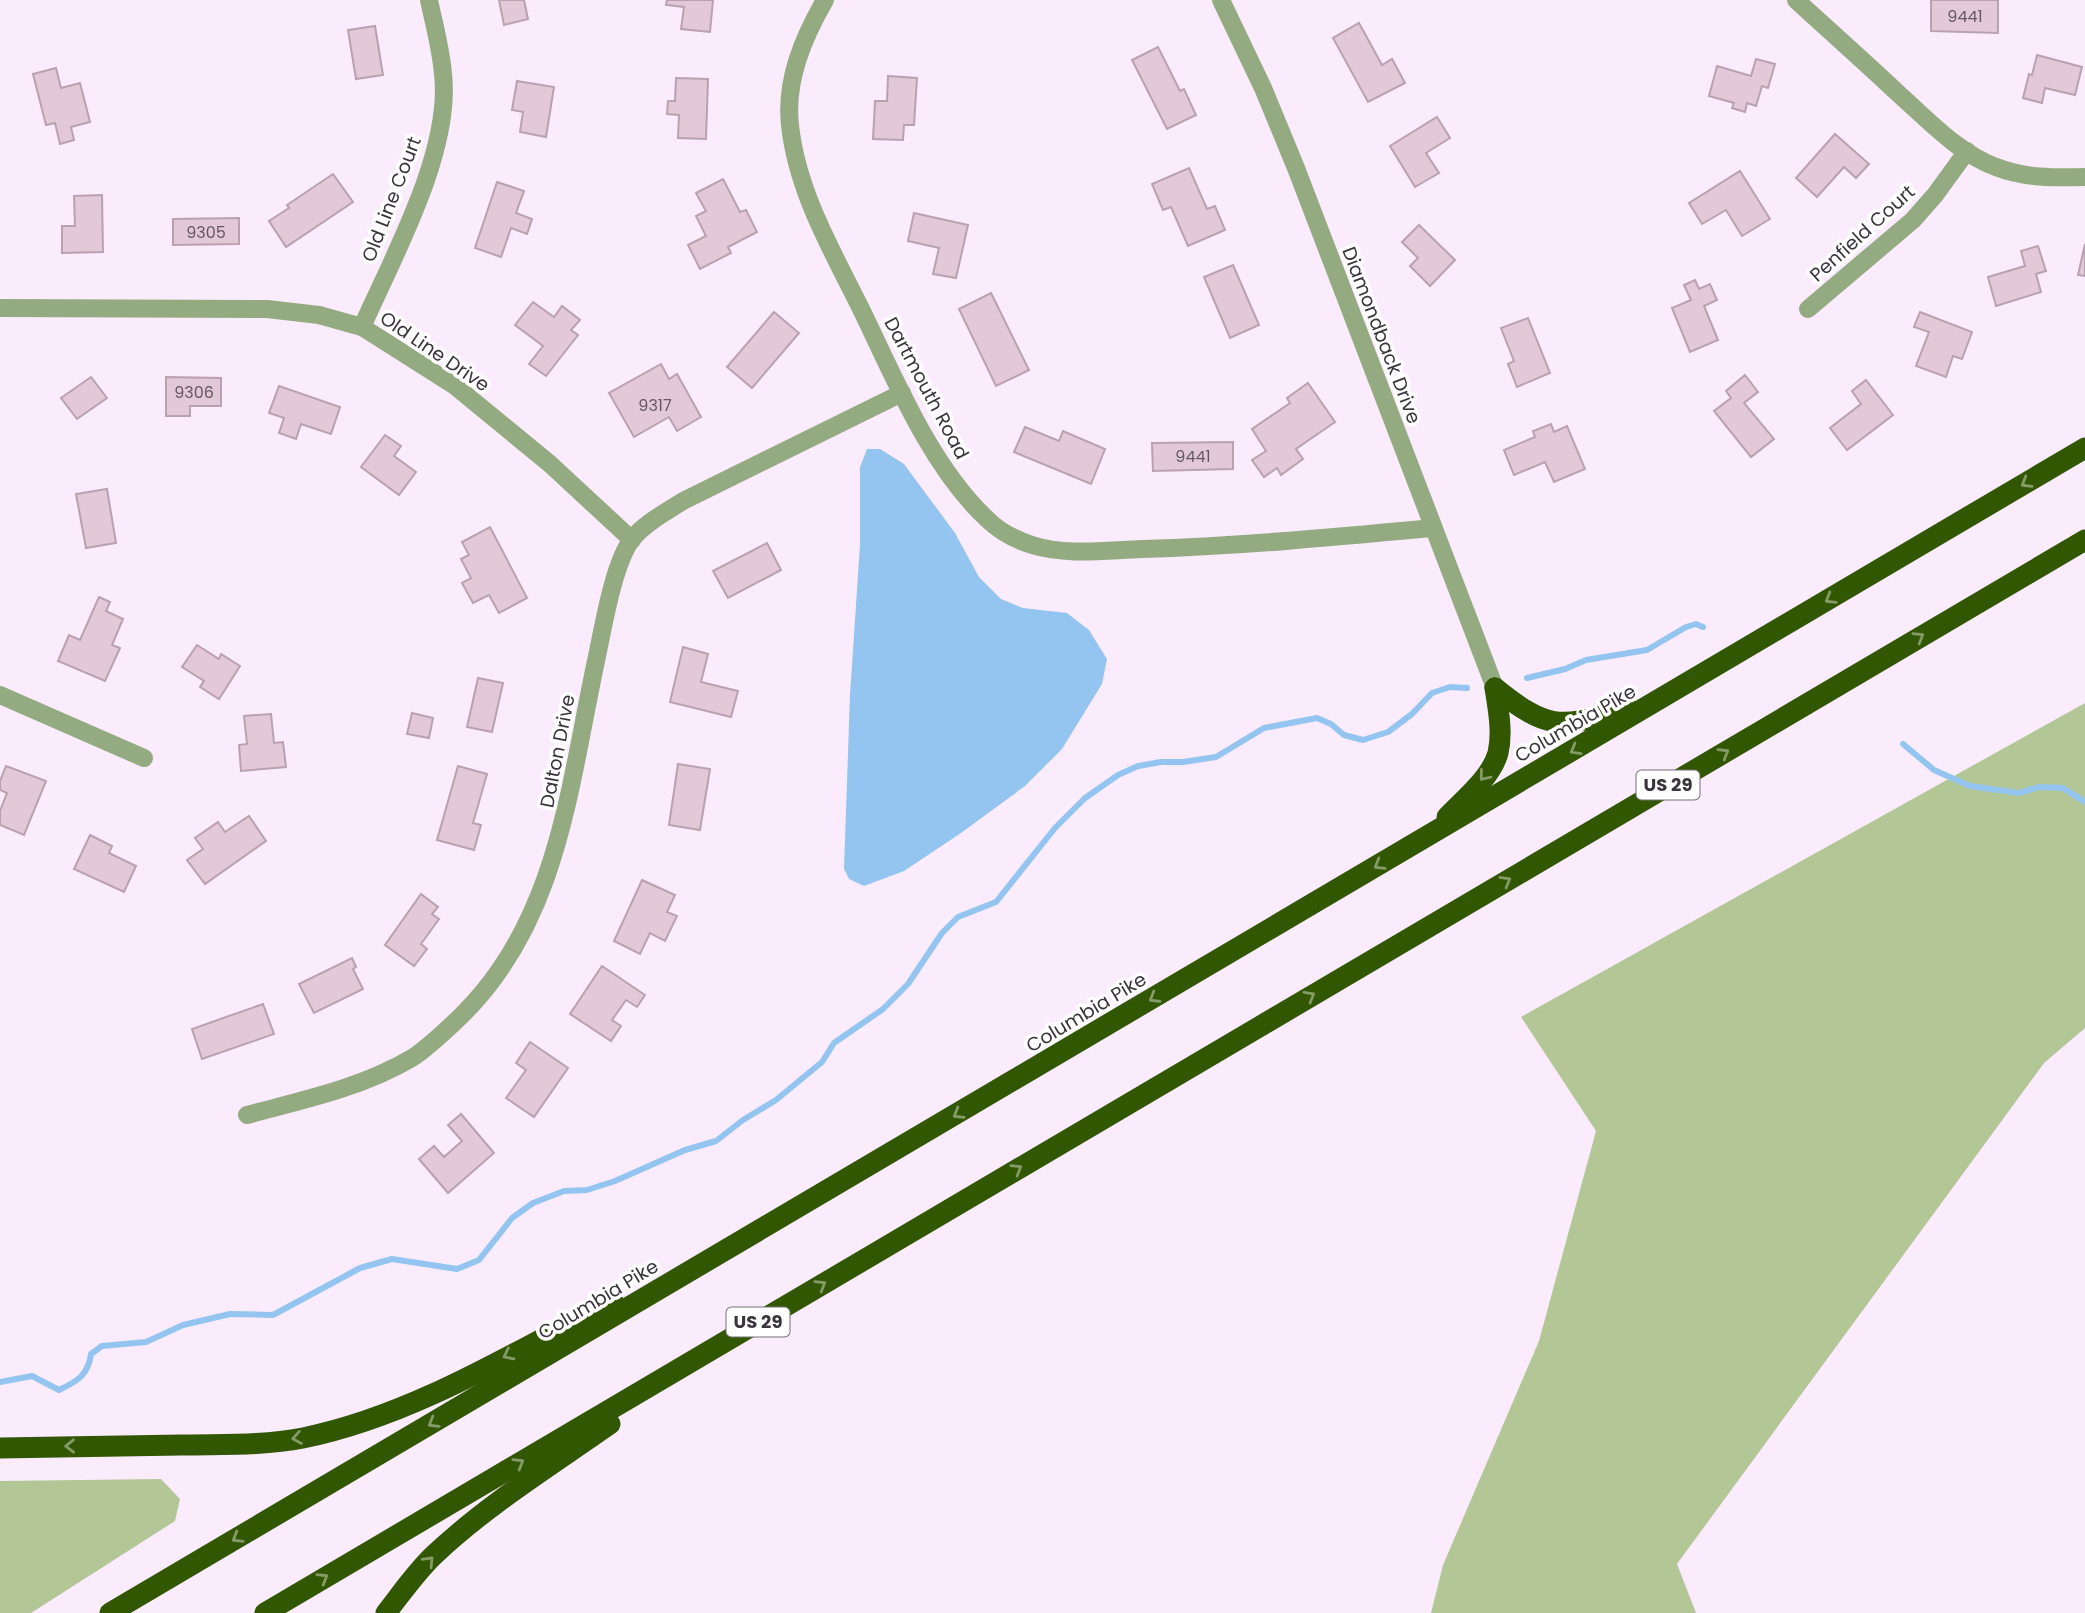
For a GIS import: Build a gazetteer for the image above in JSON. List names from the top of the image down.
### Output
{
  "streets": {
    "highway": ["Columbia Pike", "US 29"],
    "street": [
      "Old Line Court",
      "Penfield Court",
      "Diamondback Drive",
      "Old Line Drive",
      "Dartmouth Road",
      "Dalton Drive"
    ]
  },
  "crossings": [
    ["Old Line Court", "Old Line Drive"],
    ["Diamondback Drive", "Dartmouth Road"],
    ["Old Line Drive", "Dalton Drive"],
    ["Dartmouth Road", "Dalton Drive"]
  ],
  "house_numbers": [
    "9441",
    "9305",
    "9306",
    "9317",
    "9441"
  ]
}
